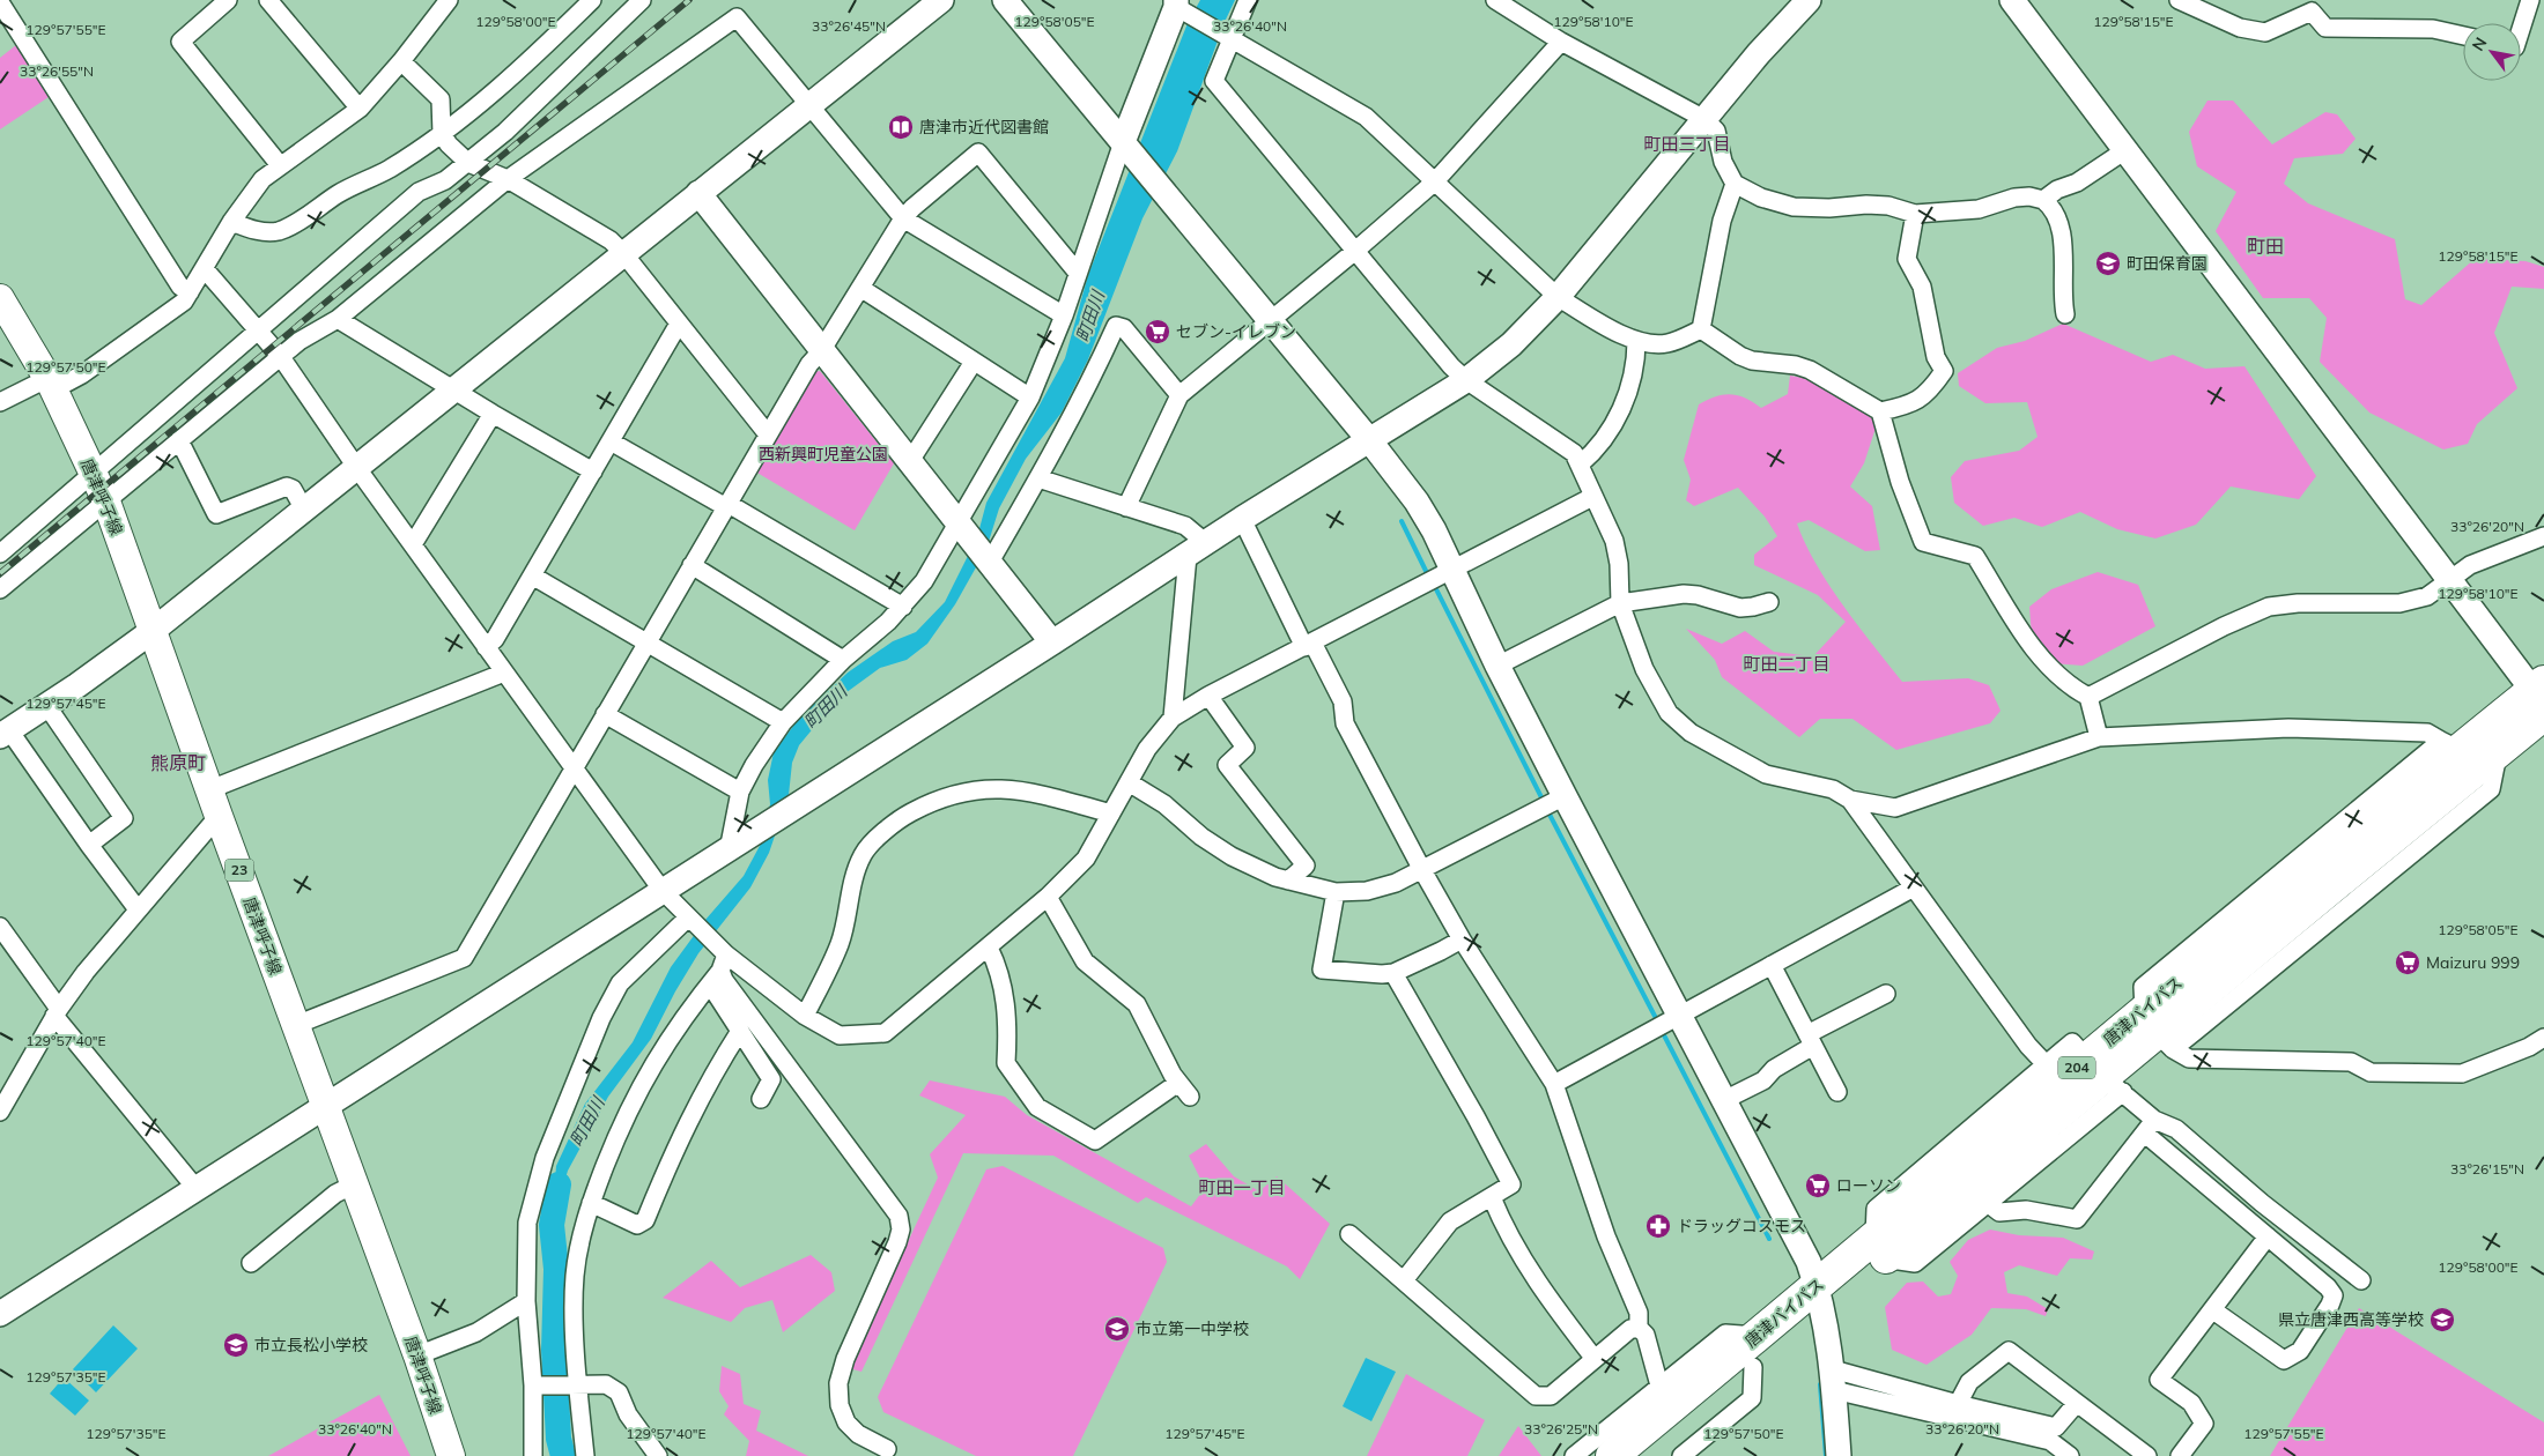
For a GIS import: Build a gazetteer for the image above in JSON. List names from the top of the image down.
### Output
{
  "streets": {
    "highway": ["唐津バイパス", "204"],
    "main road": ["唐津呼子線", "23"]
  },
  "districts": [
    "町田三丁目",
    "町田",
    "町田二丁目",
    "熊原町",
    "町田一丁目"
  ],
  "water": ["町田川"],
  "parks": ["西新興町児童公園"],
  "places": {
    "library": ["唐津市近代図書館"],
    "school or university": [
      "町田保育園",
      "県立唐津西高等学校",
      "市立第一中学校",
      "市立長松小学校"
    ],
    "supermarket": ["セブン-イレブン", "Maizuru 999", "ローソン"],
    "pharmacy": ["ドラッグコスモス"]
  },
  "north": "top left",
  "coordinates": [
    "129°58'00\"E",
    "129°58'05\"E",
    "129°58'10\"E",
    "129°58'15\"E",
    "33°26'45\"N",
    "33°26'40\"N",
    "129°57'55\"E",
    "33°26'55\"N",
    "129°57'50\"E",
    "33°26'20\"N",
    "129°57'45\"E",
    "129°57'40\"E",
    "33°26'15\"N",
    "129°57'35\"E",
    "33°26'25\"N"
  ]
}
